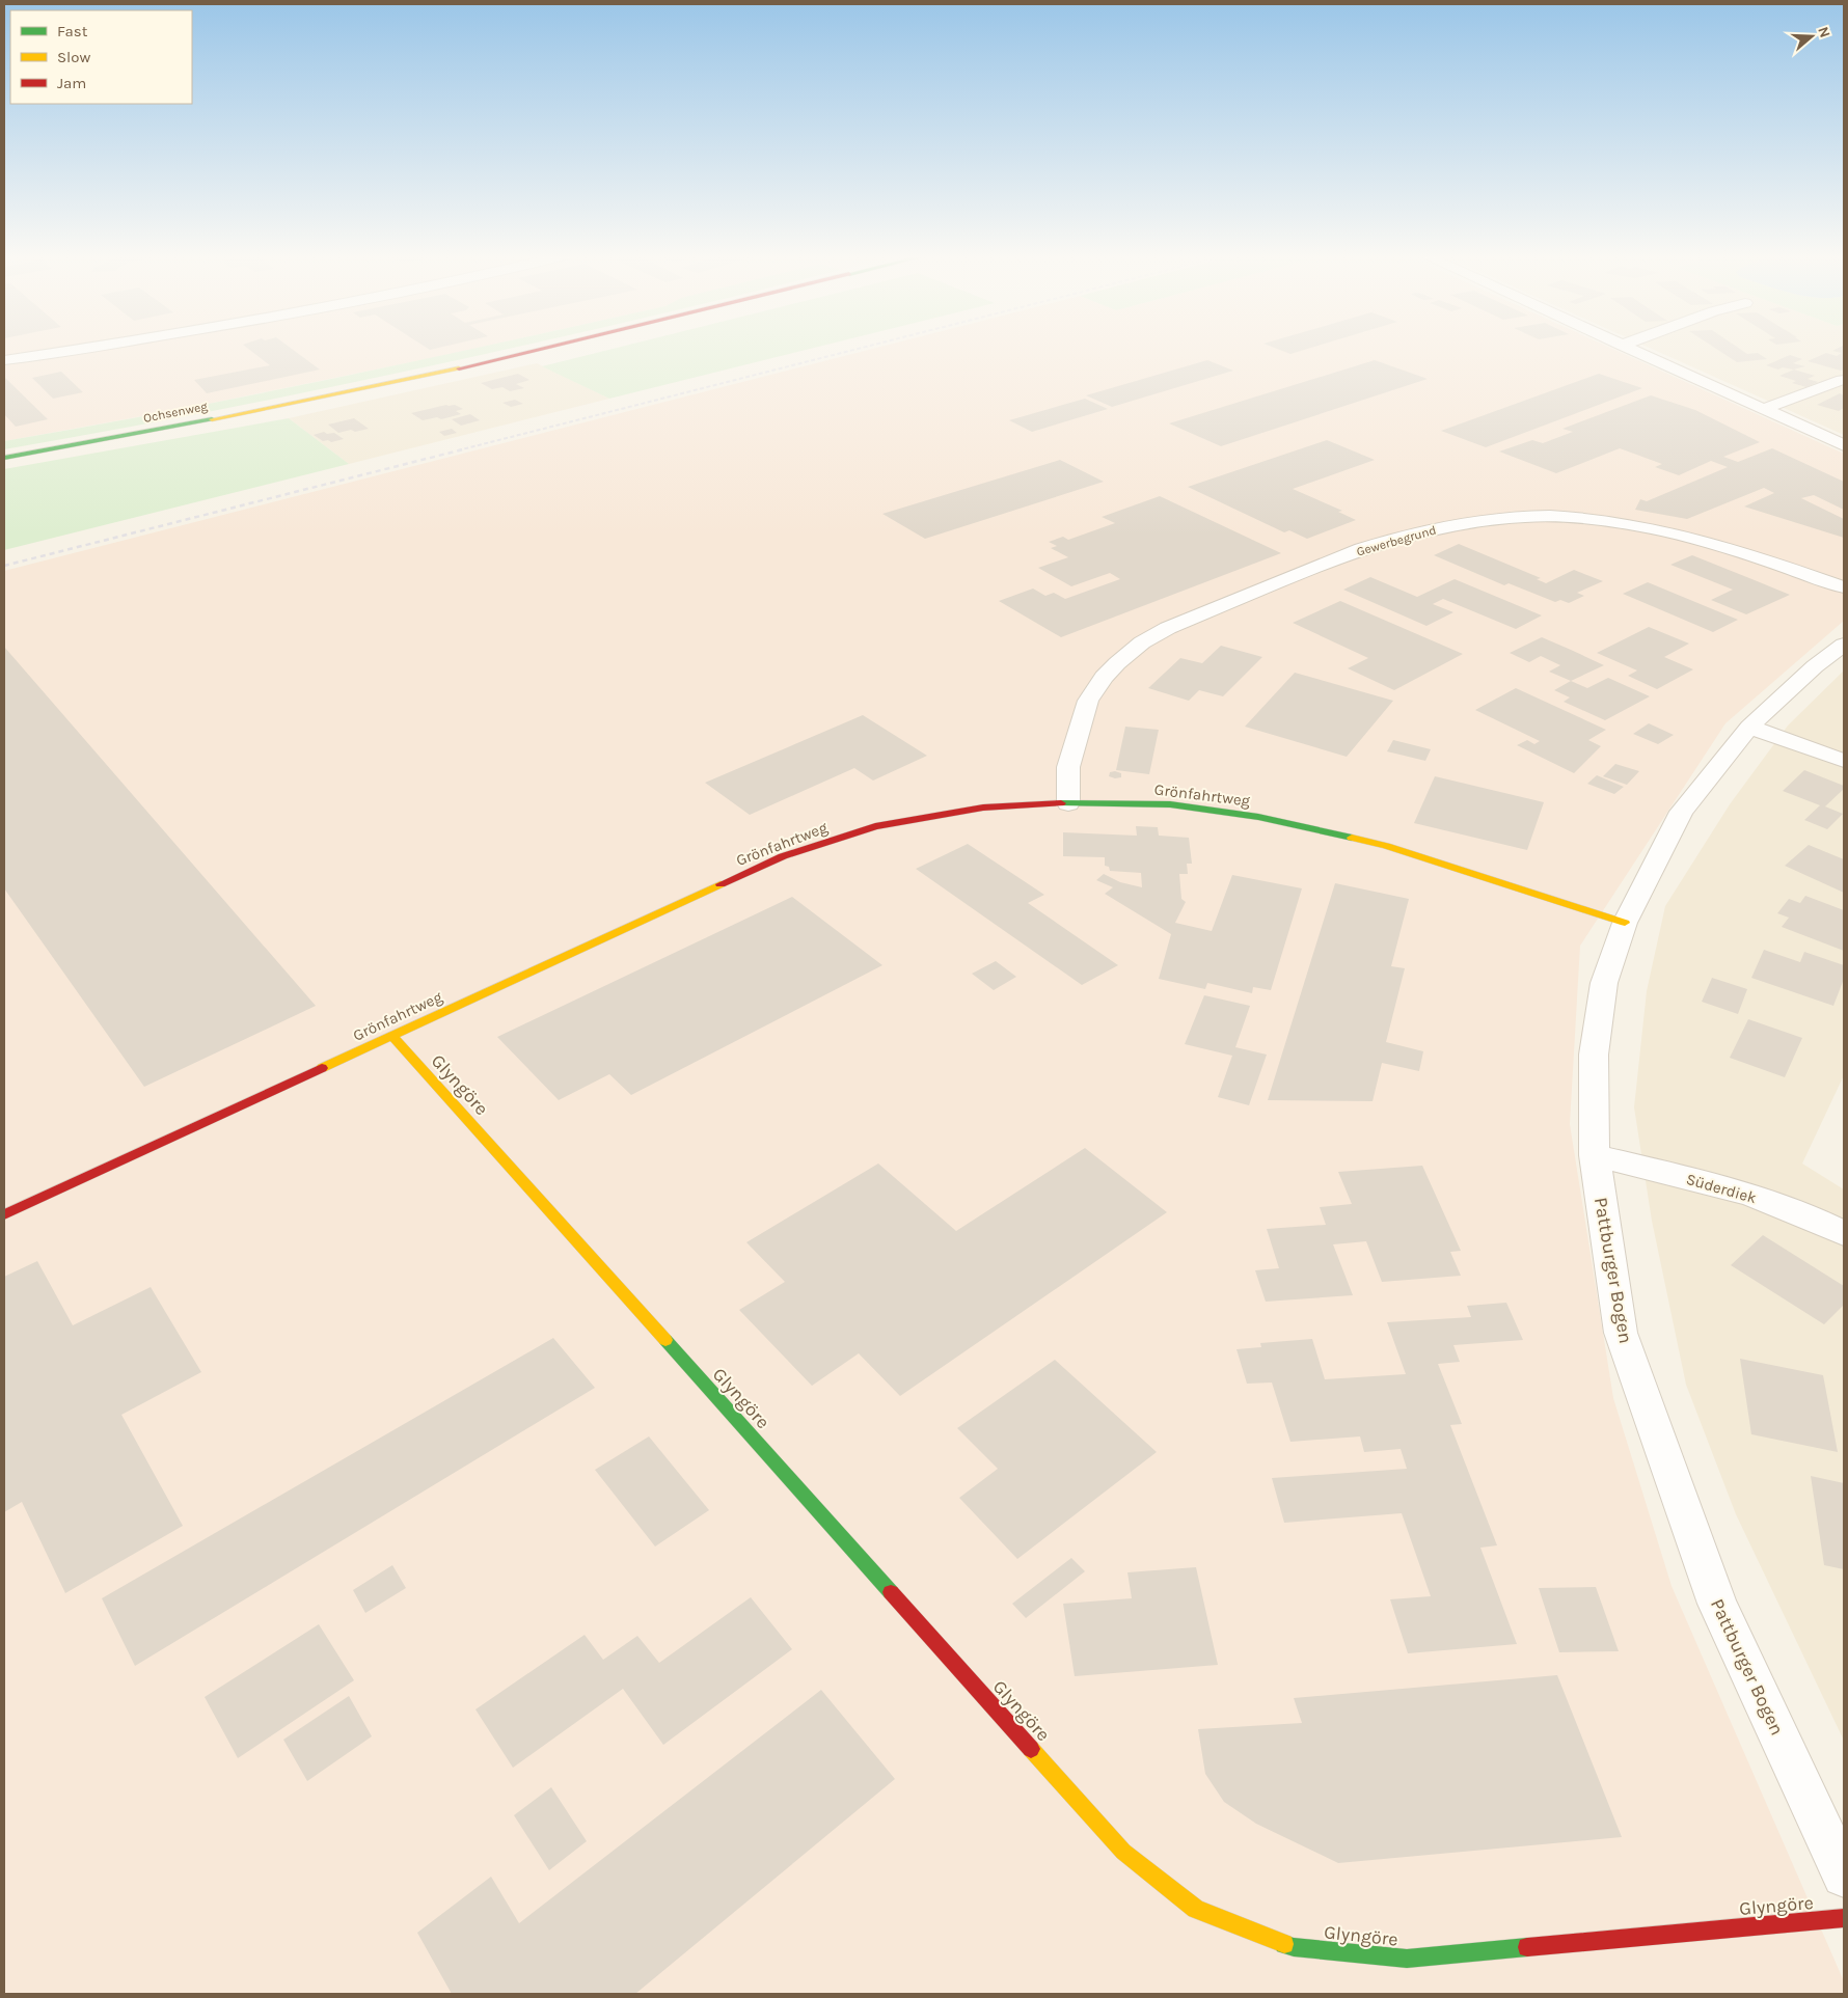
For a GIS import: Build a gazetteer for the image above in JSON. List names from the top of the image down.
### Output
{
  "streets": {
    "street": [
      "Ochsenweg",
      "Gewerbegrund",
      "Grönfahrtweg",
      "Glyngöre",
      "Süderdiek",
      "Pattburger Bogen"
    ]
  },
  "crossings": [
    ["Gewerbegrund", "Grönfahrtweg"],
    ["Grönfahrtweg", "Glyngöre"],
    ["Grönfahrtweg", "Pattburger Bogen"],
    ["Süderdiek", "Pattburger Bogen"]
  ],
  "legend": ["Fast", "Slow", "Jam"],
  "north": "right"
}
